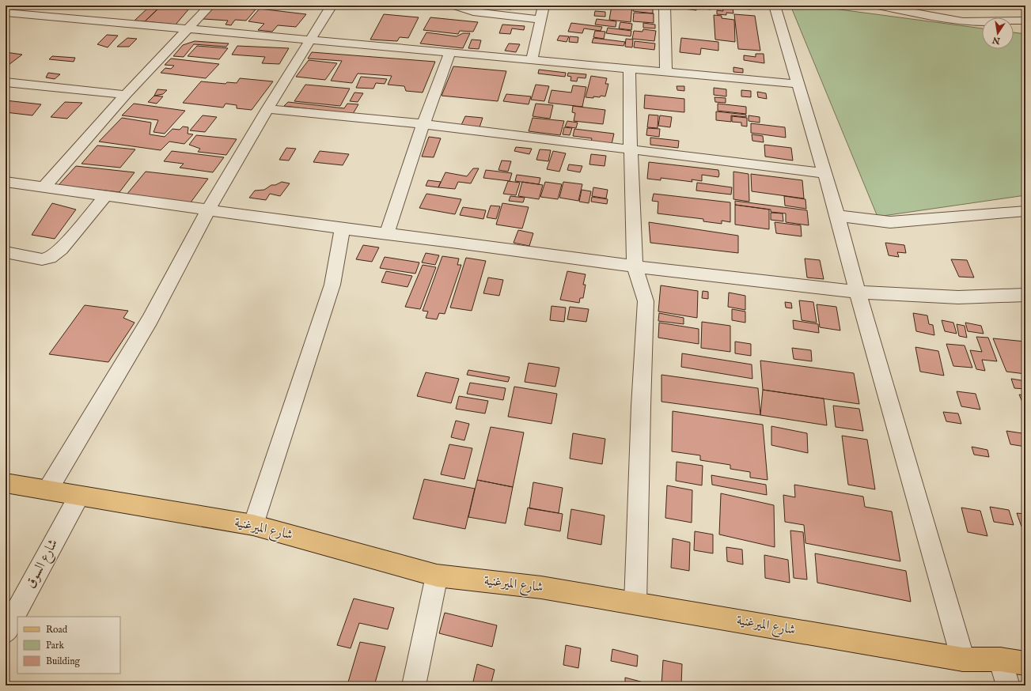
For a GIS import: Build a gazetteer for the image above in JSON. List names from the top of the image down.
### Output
{
  "streets": {
    "main road": ["شارع الميرغنية"],
    "street": ["شارع السوق"]
  },
  "crossings": [
    ["شارع الميرغنية", "شارع السوق"]
  ],
  "legend": ["Road", "Park", "Building"],
  "north": "bottom"
}
